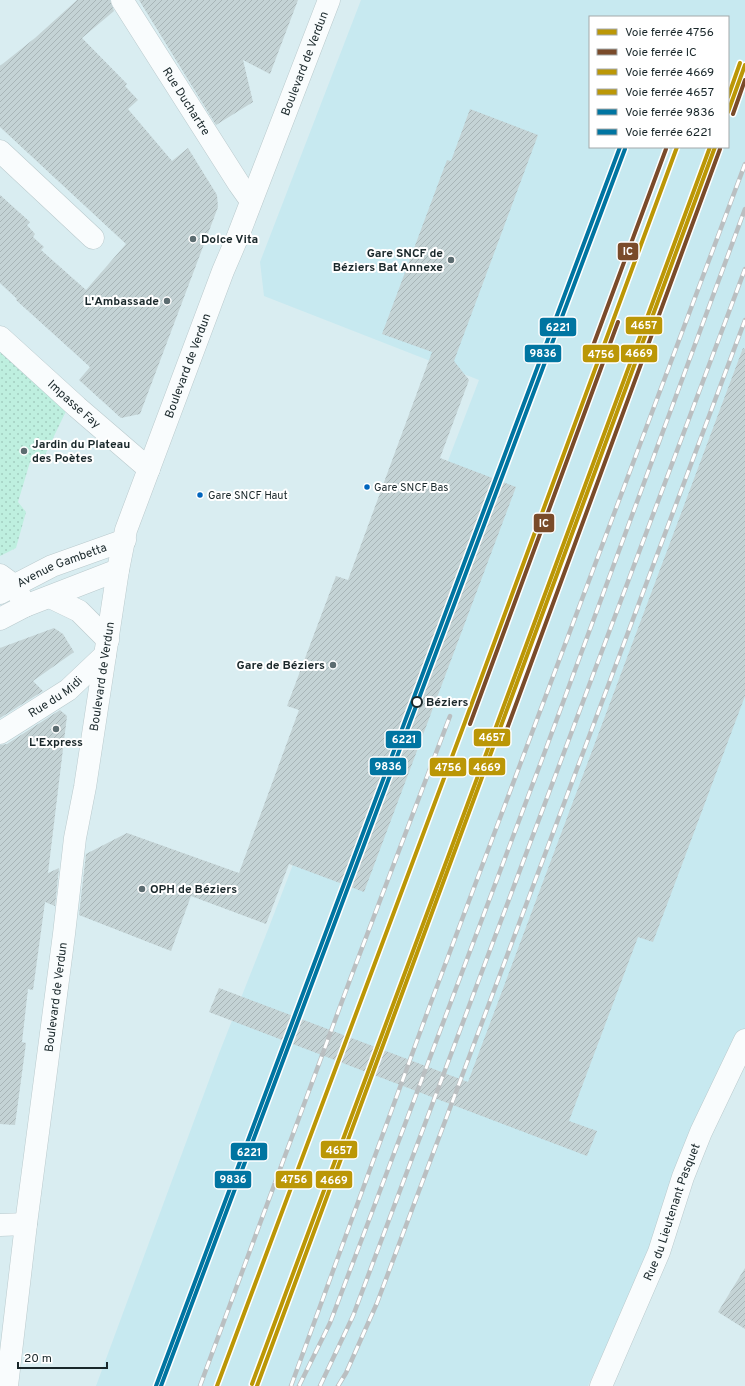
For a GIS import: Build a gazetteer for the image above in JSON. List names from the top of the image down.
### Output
{
  "streets": {
    "main road": [
      "Boulevard de Verdun",
      "Rue Duchartre",
      "Impasse Fay",
      "Avenue Gambetta",
      "Rue du Midi",
      "Rue du Lieutenant Pasquet"
    ]
  },
  "crossings": [
    ["Boulevard de Verdun", "Rue Duchartre"],
    ["Boulevard de Verdun", "Impasse Fay"],
    ["Boulevard de Verdun", "Avenue Gambetta"],
    ["Boulevard de Verdun", "Rue du Midi"],
    ["Avenue Gambetta", "Rue du Midi"]
  ],
  "places": [
    "Dolce Vita",
    "Gare SNCF de Béziers Bat Annexe",
    "L'Ambassade",
    "Jardin du Plateau des Poètes",
    "Gare SNCF Bas",
    "Gare SNCF Haut",
    "Gare de Béziers",
    "Béziers",
    "L'Express",
    "OPH de Béziers"
  ],
  "lines": [
    "rail line 4657",
    "rail line 4669",
    "rail line IC",
    "rail line 4756",
    "rail line 9836",
    "rail line 6221"
  ],
  "legend": [
    "Voie ferrée 4756",
    "Voie ferrée IC",
    "Voie ferrée 4669",
    "Voie ferrée 4657",
    "Voie ferrée 9836",
    "Voie ferrée 6221"
  ],
  "scale_bar": "20 m"
}
